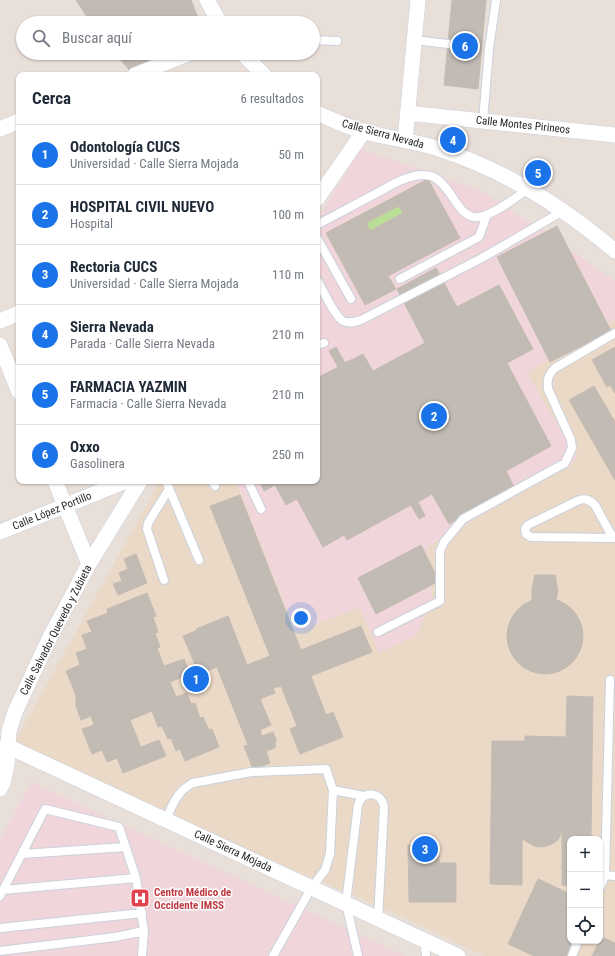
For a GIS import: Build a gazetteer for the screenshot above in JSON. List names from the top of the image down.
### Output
{
  "streets": {
    "street": [
      "Calle Montes Pirineos",
      "Calle Sierra Nevada",
      "Calle López Portillo",
      "Calle Salvador Quevedo y Zubieta",
      "Calle Sierra Mojada"
    ]
  },
  "crossings": [
    ["Calle Salvador Quevedo y Zubieta", "Calle Sierra Mojada"]
  ],
  "places": {
    "hospital": ["Centro Médico de Occidente IMSS"]
  },
  "page": {
    "search": "Buscar aquí",
    "pins": [
      "6",
      "4",
      "5",
      "2",
      "1",
      "3"
    ],
    "heading": ["Cerca", "6 resultados"],
    "list": [
      {
        "mark": "1",
        "name": "Odontología CUCS",
        "note": "Universidad · Calle Sierra Mojada",
        "value": "50 m"
      },
      {
        "mark": "2",
        "name": "HOSPITAL CIVIL NUEVO",
        "note": "Hospital",
        "value": "100 m"
      },
      {
        "mark": "3",
        "name": "Rectoria CUCS",
        "note": "Universidad · Calle Sierra Mojada",
        "value": "110 m"
      },
      {
        "mark": "4",
        "name": "Sierra Nevada",
        "note": "Parada · Calle Sierra Nevada",
        "value": "210 m"
      },
      {
        "mark": "5",
        "name": "FARMACIA YAZMIN",
        "note": "Farmacia · Calle Sierra Nevada",
        "value": "210 m"
      },
      {
        "mark": "6",
        "name": "Oxxo",
        "note": "Gasolinera",
        "value": "250 m"
      }
    ],
    "map_buttons": ["+", "−"]
  }
}
